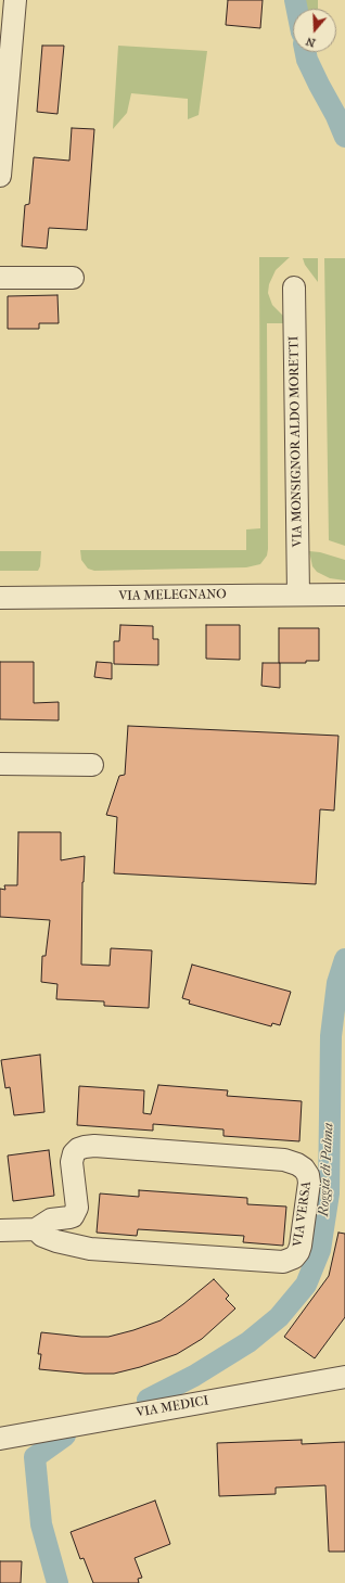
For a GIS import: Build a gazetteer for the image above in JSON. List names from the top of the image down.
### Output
{
  "streets": {
    "street": [
      "VIA MONSIGNOR ALDO MORETTI",
      "VIA MELEGNANO",
      "VIA VERSA",
      "VIA MEDICI"
    ]
  },
  "crossings": [
    ["VIA MONSIGNOR ALDO MORETTI", "VIA MELEGNANO"]
  ],
  "water": ["Roggia di Palma"],
  "north": "bottom"
}
